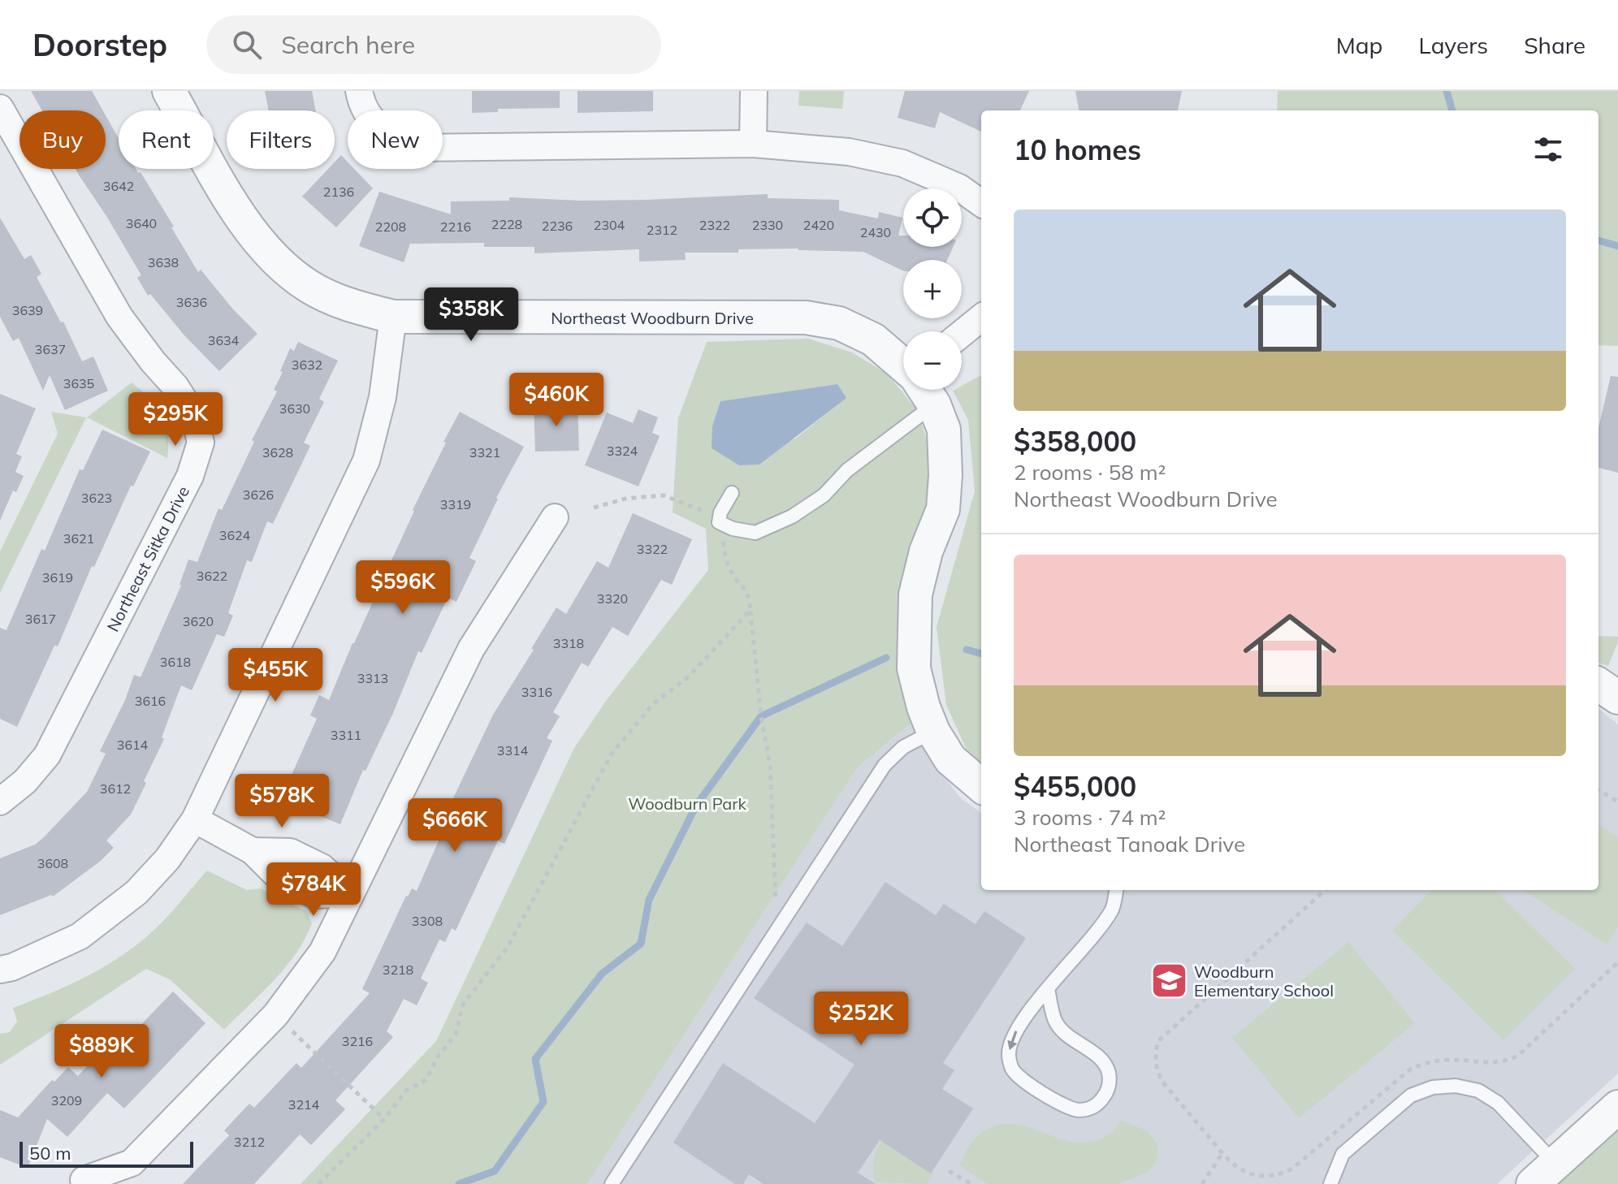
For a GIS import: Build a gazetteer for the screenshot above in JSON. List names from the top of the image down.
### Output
{
  "streets": {
    "street": ["Northeast Woodburn Drive", "Northeast Sitka Drive"]
  },
  "parks": ["Woodburn Park"],
  "places": {
    "school or university": ["Woodburn Elementary School"]
  },
  "house_numbers": [
    "3642",
    "2136",
    "3640",
    "2228",
    "2304",
    "2322",
    "2330",
    "2420",
    "2236",
    "2208",
    "2216",
    "2312",
    "2430",
    "3638",
    "3636",
    "3639",
    "3634",
    "3637",
    "3632",
    "3635",
    "3630",
    "3324",
    "3628",
    "3321",
    "3626",
    "3623",
    "3319",
    "3624",
    "3621",
    "3322",
    "3622",
    "3619",
    "3320",
    "3617",
    "3620",
    "3318",
    "3618",
    "3313",
    "3316",
    "3616",
    "3311",
    "3614",
    "3314",
    "3612",
    "3608",
    "3308",
    "3218",
    "3216",
    "3209",
    "3214",
    "3212"
  ],
  "scale_bar": "50 m",
  "page": {
    "header": "Doorstep",
    "search": "Search here",
    "nav": ["Map", "Layers", "Share"],
    "chip": [
      "Buy",
      "Rent",
      "Filters",
      "New"
    ],
    "heading": "10 homes",
    "map_buttons": ["+", "−"],
    "list": [
      {
        "name": "$358,000",
        "note": "2 rooms · 58 m² · Northeast Woodburn Drive"
      },
      {
        "name": "$455,000",
        "note": "3 rooms · 74 m² · Northeast Tanoak Drive"
      }
    ],
    "price": [
      "$358K",
      "$460K",
      "$295K",
      "$596K",
      "$455K",
      "$578K",
      "$666K",
      "$784K",
      "$252K",
      "$889K"
    ],
    "scale": "50 m"
  }
}
